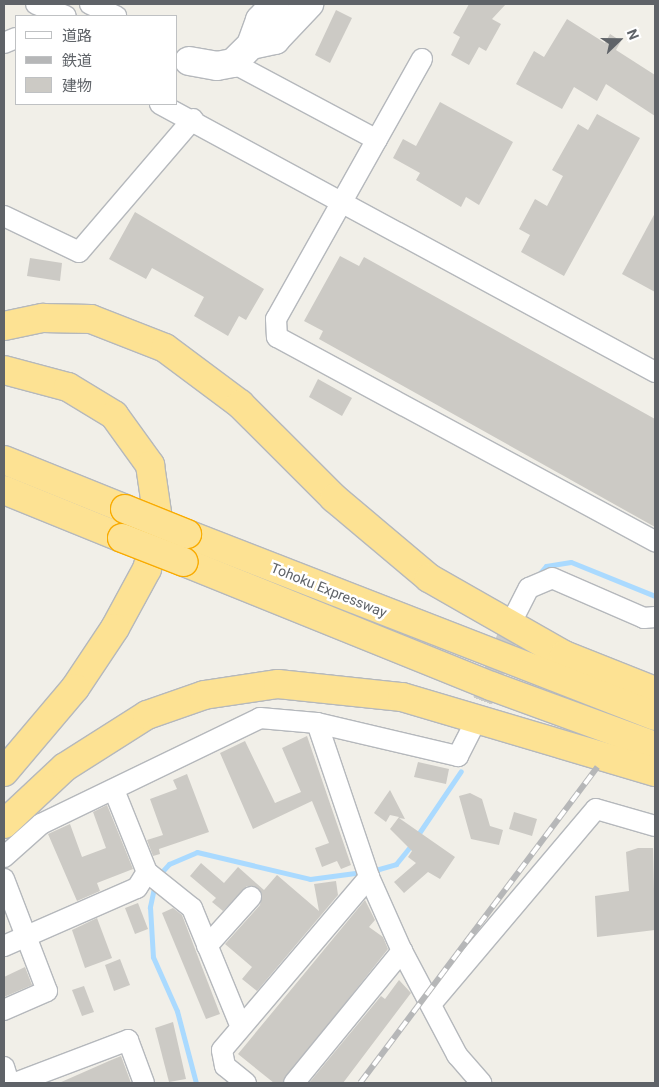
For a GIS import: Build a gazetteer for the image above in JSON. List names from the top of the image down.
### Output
{
  "streets": {
    "highway": ["Tohoku Expressway"]
  },
  "legend": ["道路", "鉄道", "建物"],
  "north": "right"
}
